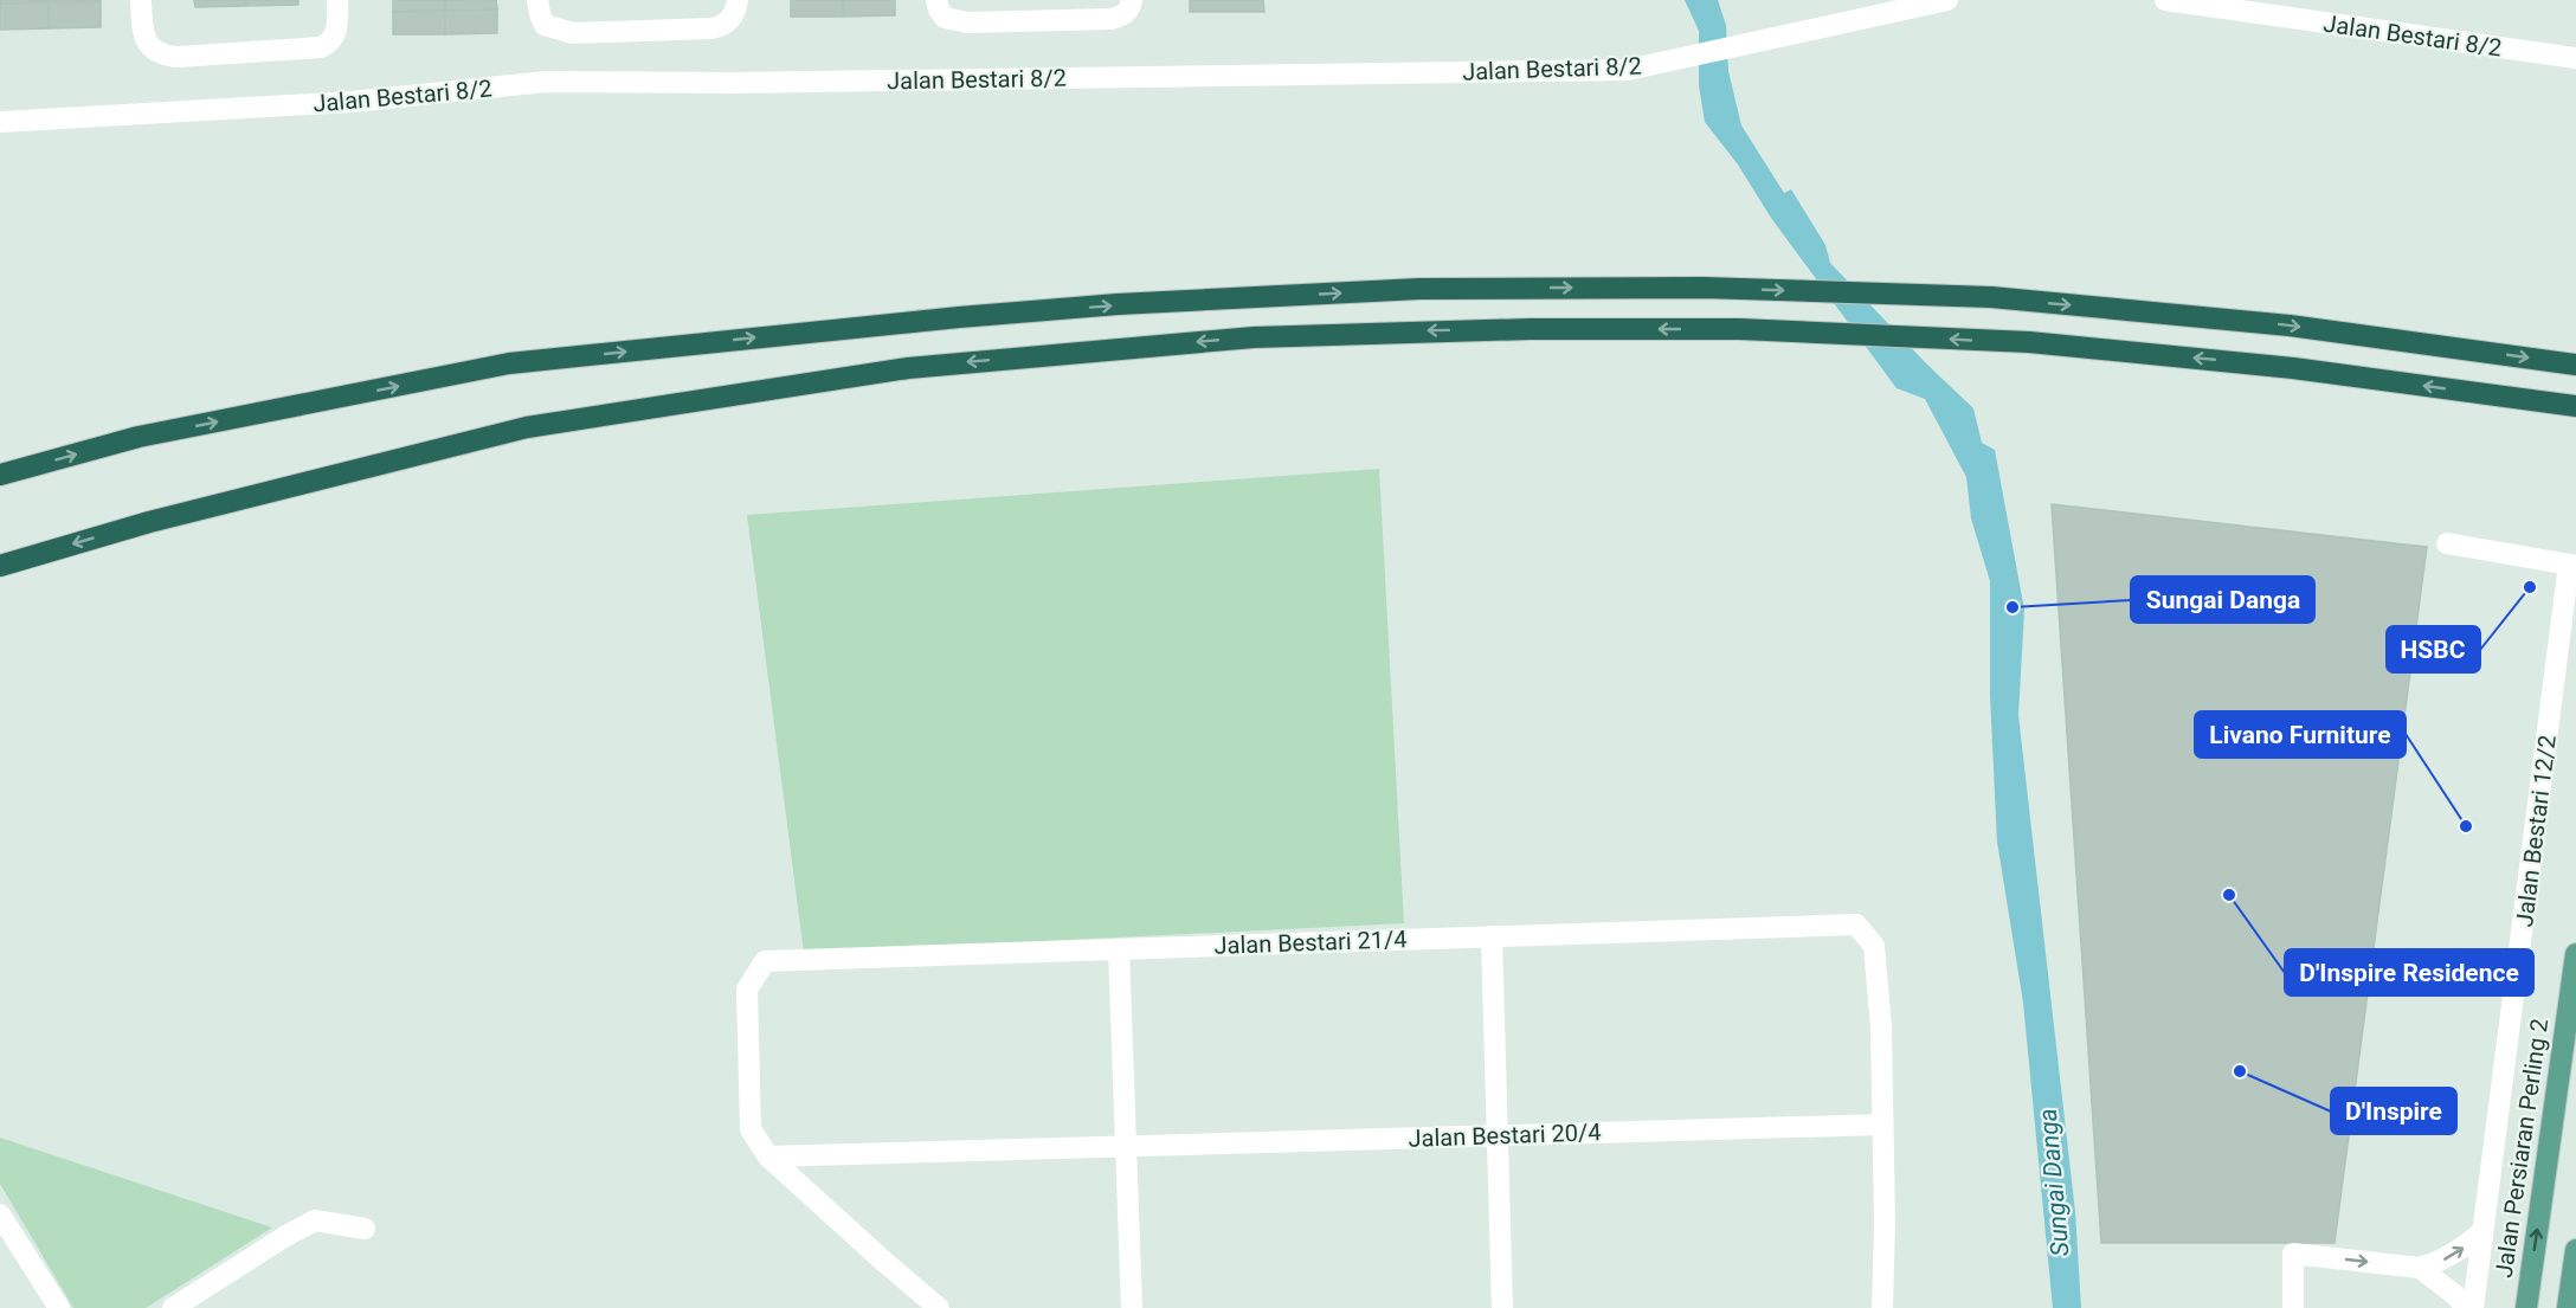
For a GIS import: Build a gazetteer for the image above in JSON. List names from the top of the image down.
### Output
{
  "streets": {
    "main road": ["Jalan Persiaran Perling 2"],
    "street": [
      "Jalan Bestari 8/2",
      "Jalan Bestari 12/2",
      "Jalan Bestari 21/4",
      "Jalan Bestari 20/4"
    ]
  },
  "crossings": [
    ["Jalan Bestari 21/4", "Jalan Bestari 20/4"]
  ],
  "one_way": ["Jalan Persiaran Perling 2"],
  "water": ["Sungai Danga"],
  "places": [
    "HSBC",
    "Sungai Danga",
    "Livano Furniture",
    "D'Inspire Residence",
    "D'Inspire"
  ]
}
